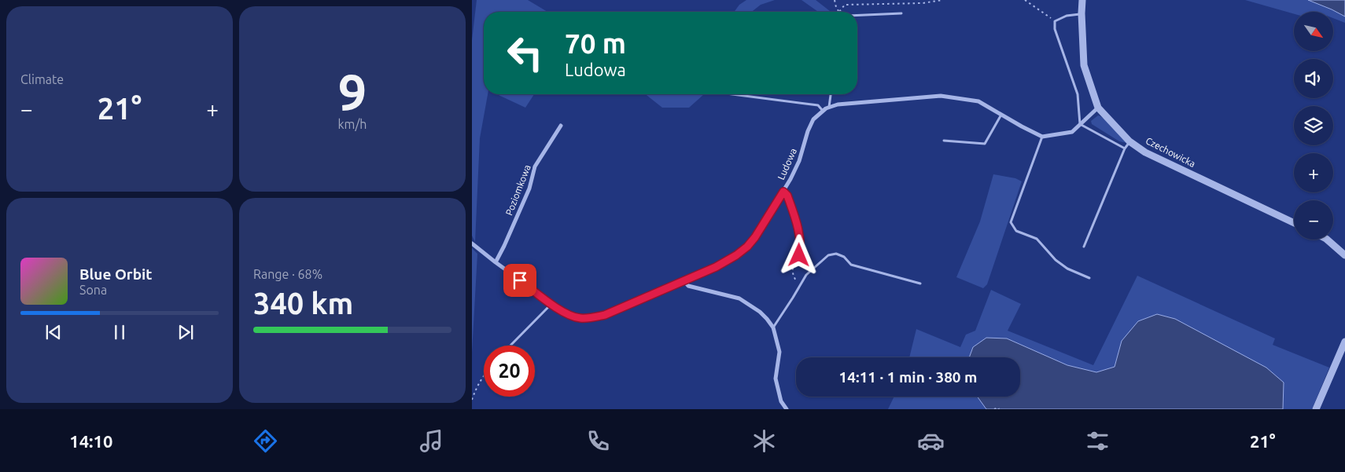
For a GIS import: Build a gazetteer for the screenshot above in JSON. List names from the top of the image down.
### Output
{
  "streets": {
    "street": ["Czechowicka", "Ludowa", "Poziomkowa"]
  },
  "crossings": [
    ["Ludowa", "Poziomkowa"]
  ],
  "north": "bottom right",
  "page": {
    "tile": [
      "Climate",
      ["9", "km/h"],
      ["Range · 68%", "340 km"]
    ],
    "map_buttons": ["+", "−"],
    "turn": ["70 m", "Ludowa"],
    "heat": ["−", "21°", "+"],
    "song": ["Blue Orbit", "Sona"],
    "limit": "20",
    "trip": "14:11 · 1 min · 380 m",
    "tabs": ["14:10", "21°"]
  }
}
